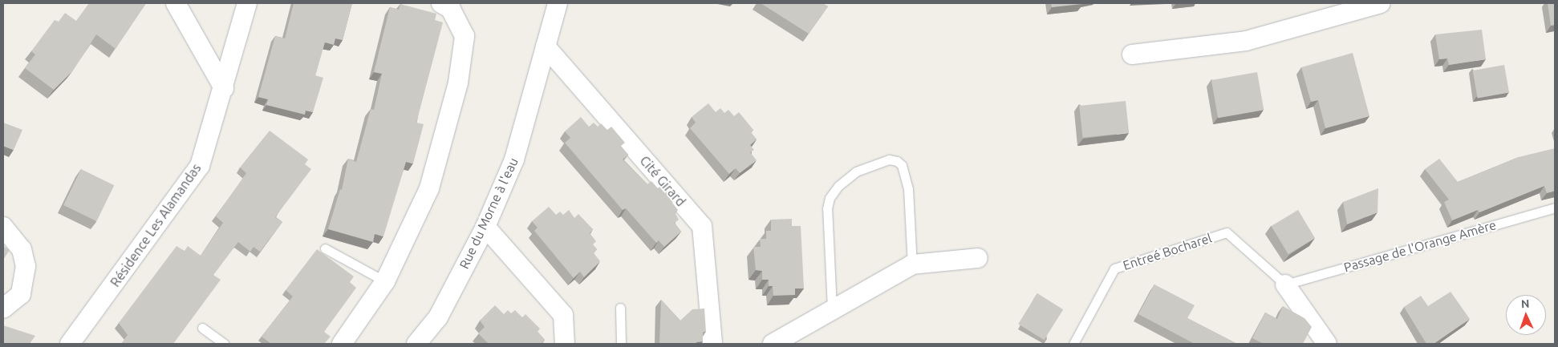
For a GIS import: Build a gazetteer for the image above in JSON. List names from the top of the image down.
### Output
{
  "streets": {
    "street": ["Cité Girard", "Rue du Morne à l'eau", "Résidence Les Alamandas"],
    "lane": ["Passage de l'Orange Amère", "Entreé Bocharel"]
  },
  "crossings": [
    ["Cité Girard", "Rue du Morne à l'eau"],
    ["Passage de l'Orange Amère", "Entreé Bocharel"]
  ],
  "north": "top"
}
